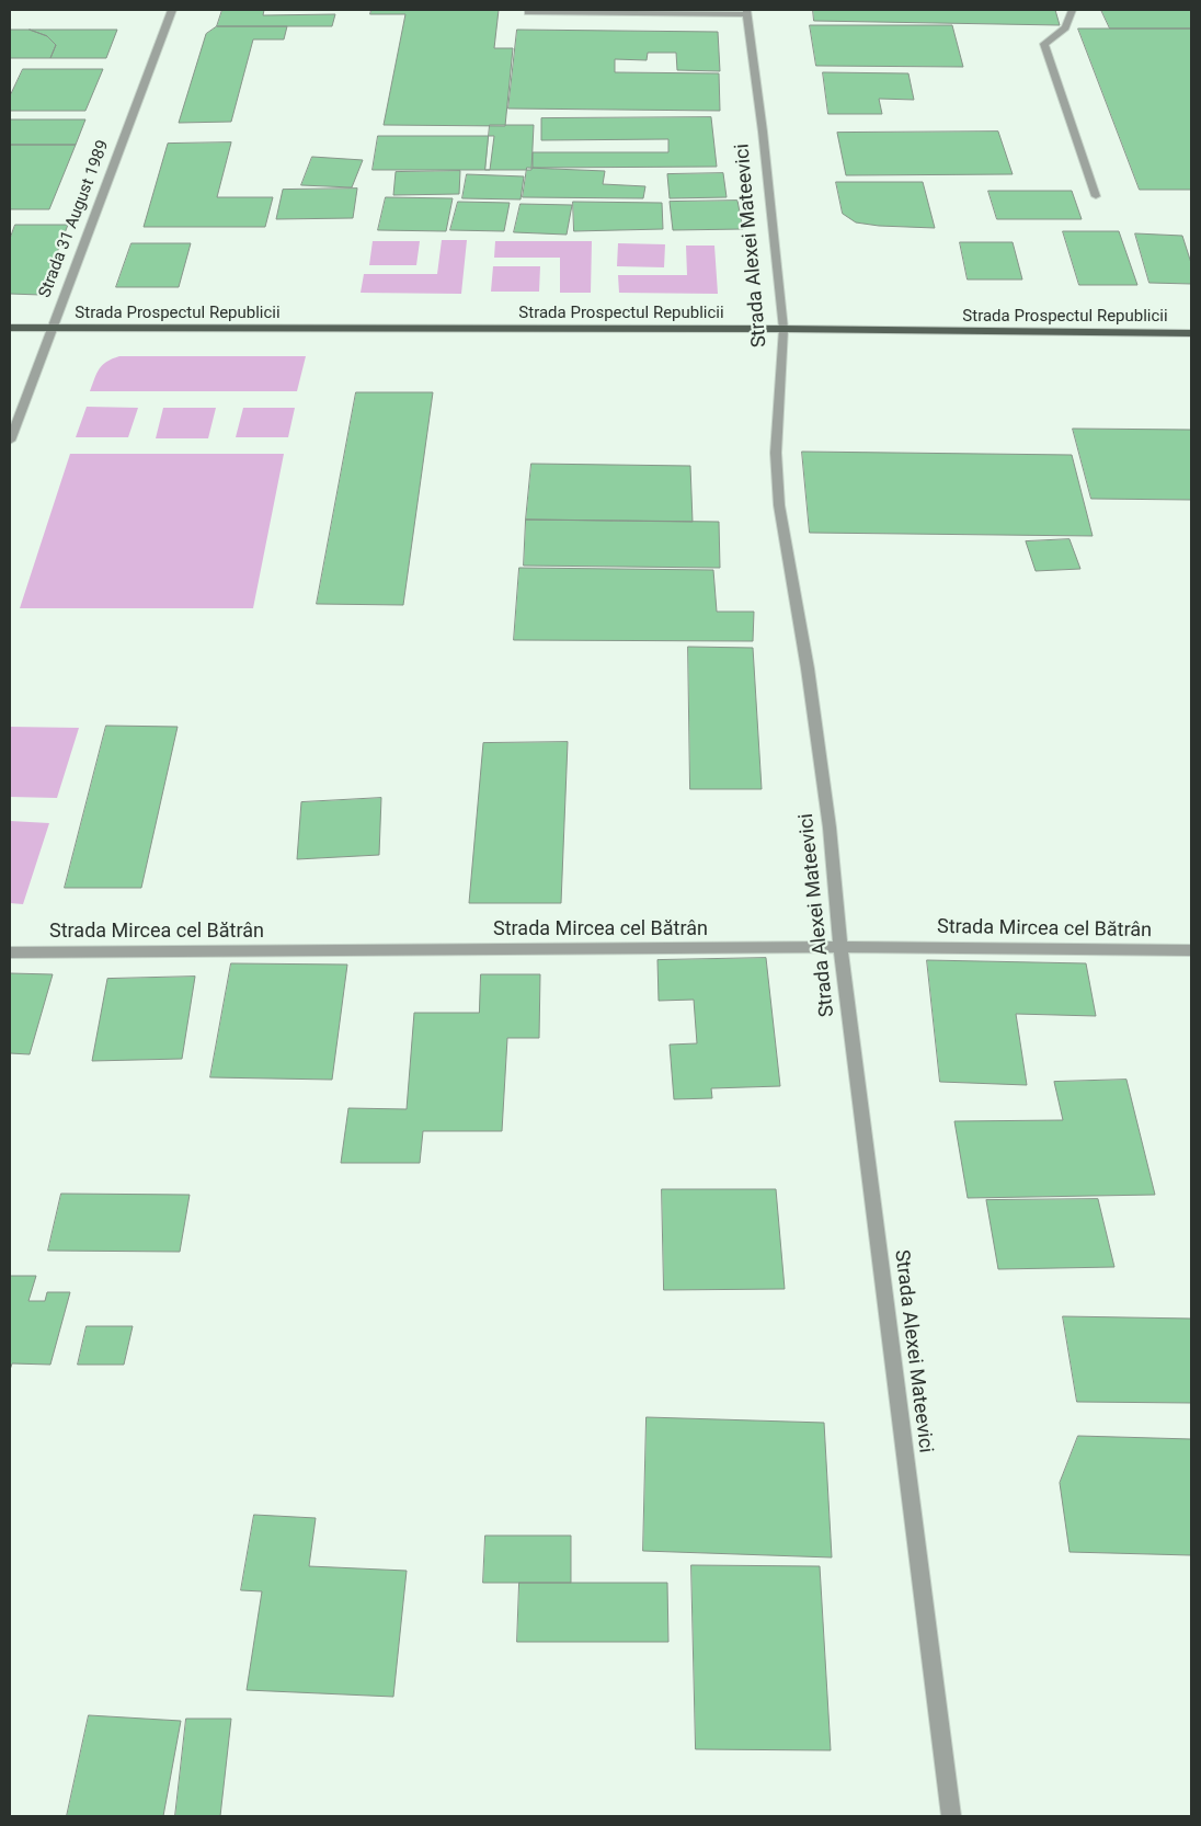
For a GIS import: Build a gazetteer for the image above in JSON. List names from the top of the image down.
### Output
{
  "streets": {
    "main road": ["Strada Prospectul Republicii"],
    "street": ["Strada 31 August 1989", "Strada Alexei Mateevici", "Strada Mircea cel Bătrân"]
  },
  "crossings": [
    ["Strada 31 August 1989", "Strada Prospectul Republicii"],
    ["Strada Alexei Mateevici", "Strada Prospectul Republicii"],
    ["Strada Alexei Mateevici", "Strada Mircea cel Bătrân"]
  ]
}
